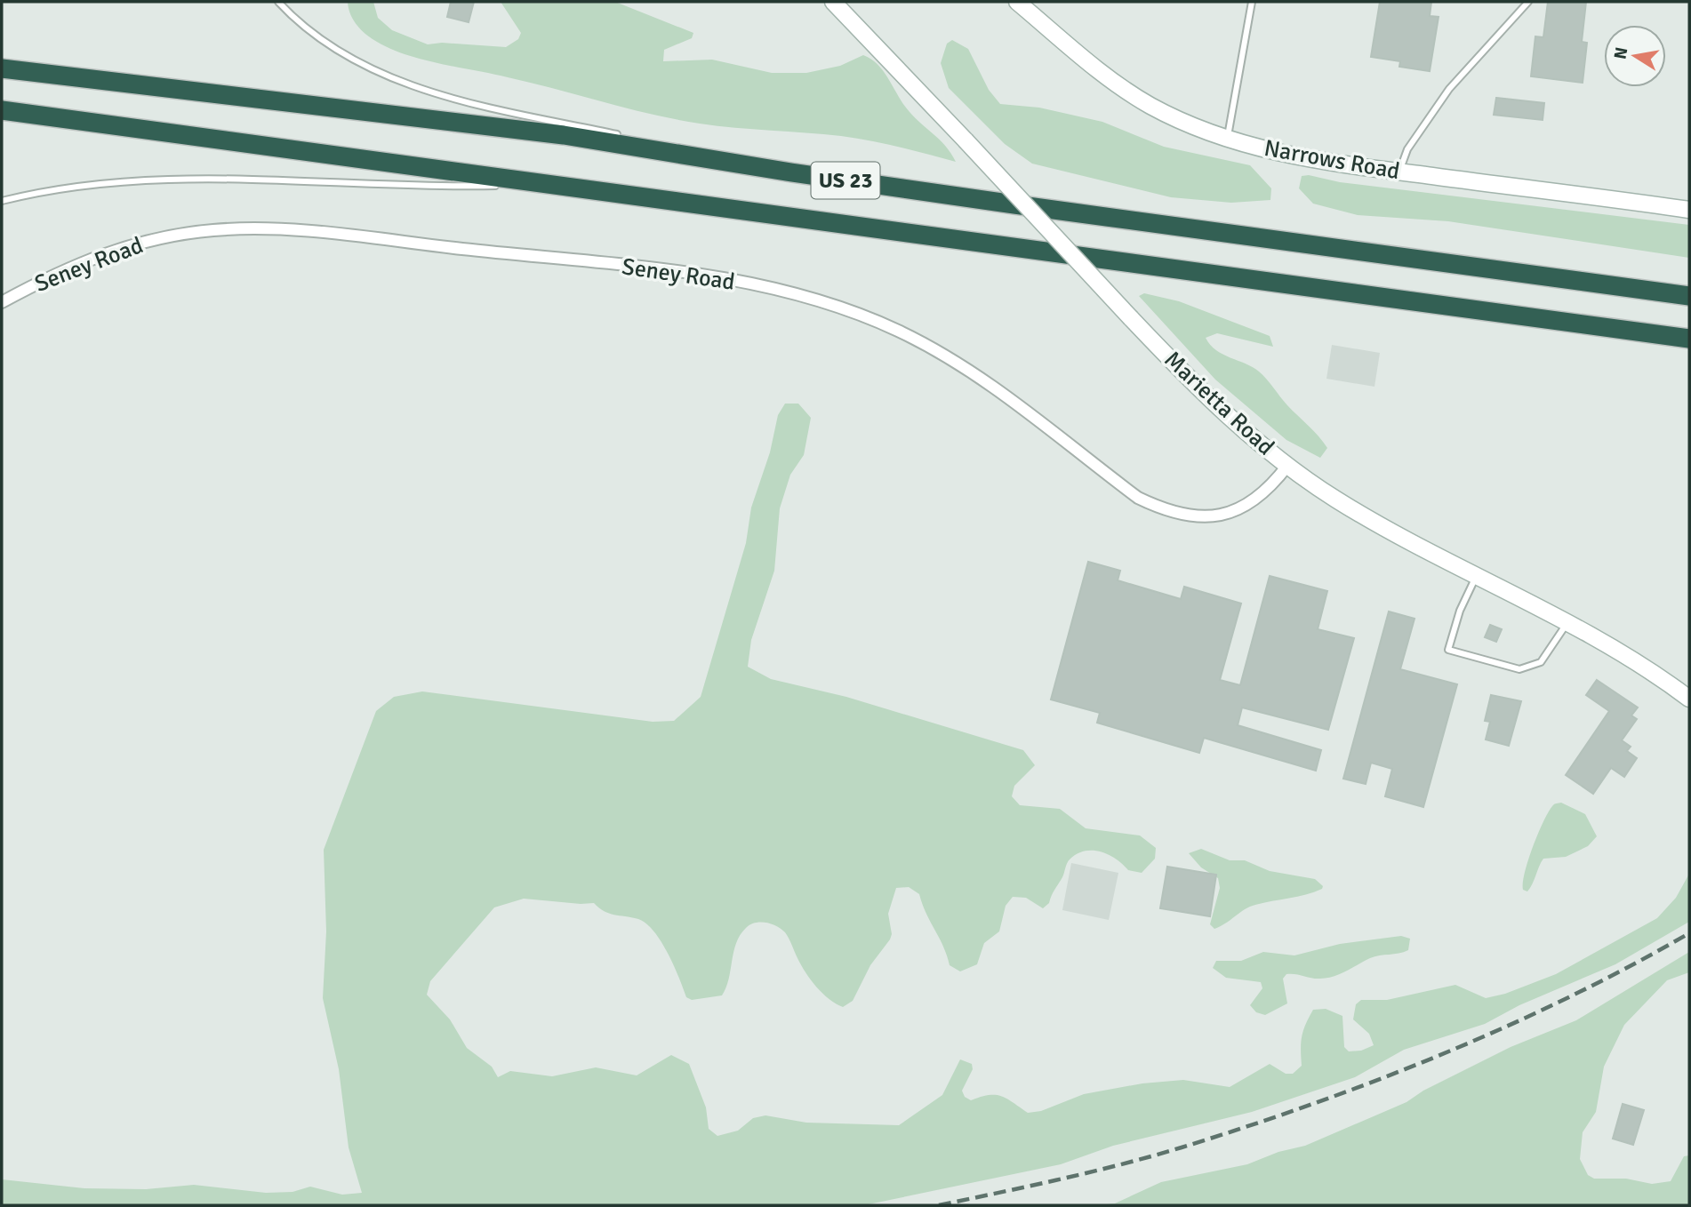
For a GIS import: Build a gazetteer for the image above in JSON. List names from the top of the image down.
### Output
{
  "streets": {
    "highway": ["US 23"],
    "street": ["Narrows Road", "Seney Road", "Marietta Road"]
  },
  "crossings": [
    ["Seney Road", "Marietta Road"]
  ],
  "north": "left"
}
